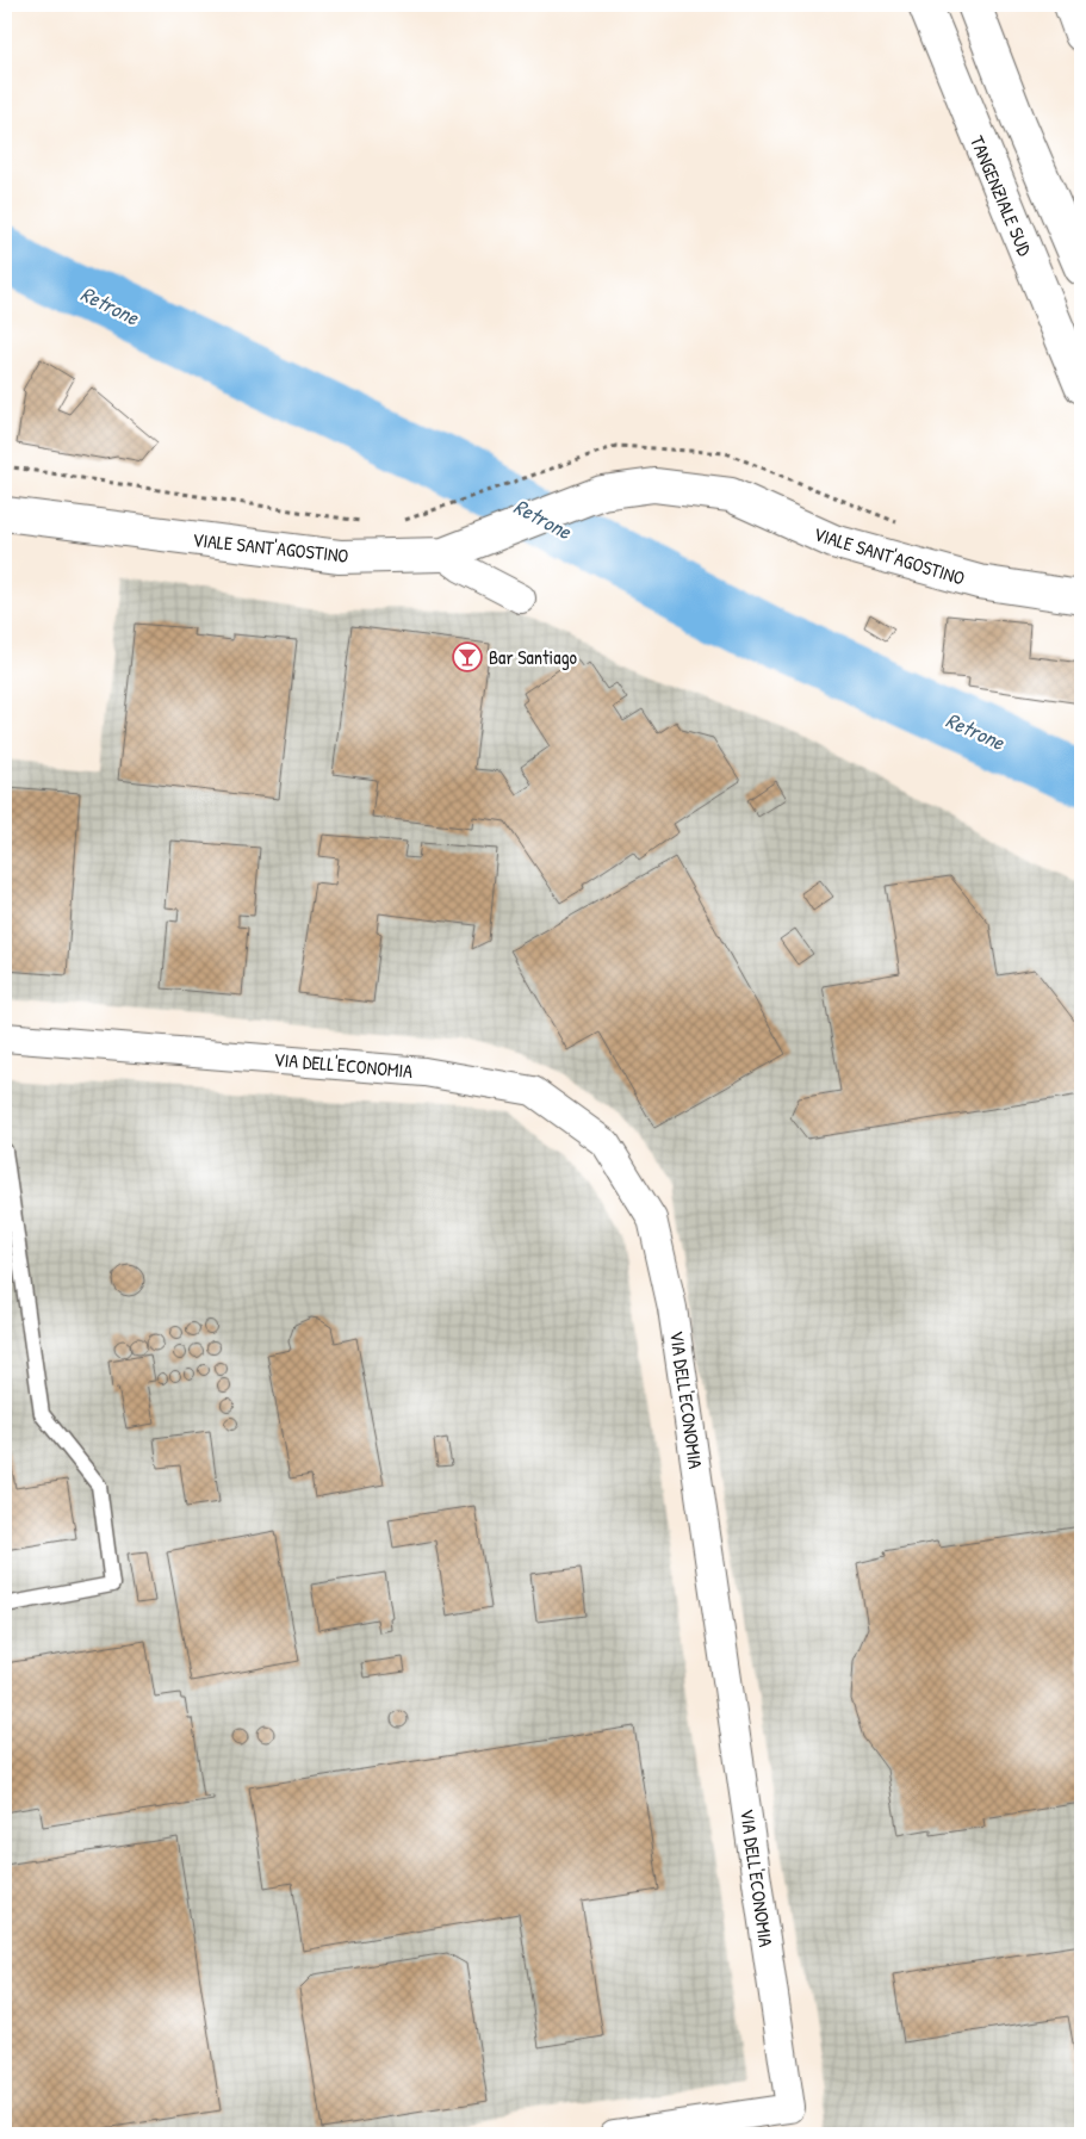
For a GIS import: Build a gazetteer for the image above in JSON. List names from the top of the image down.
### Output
{
  "streets": {
    "main road": ["TANGENZIALE SUD", "VIALE SANT'AGOSTINO"],
    "street": ["VIA DELL'ECONOMIA"]
  },
  "water": ["Retrone"],
  "places": {
    "bar": ["Bar Santiago"]
  }
}
